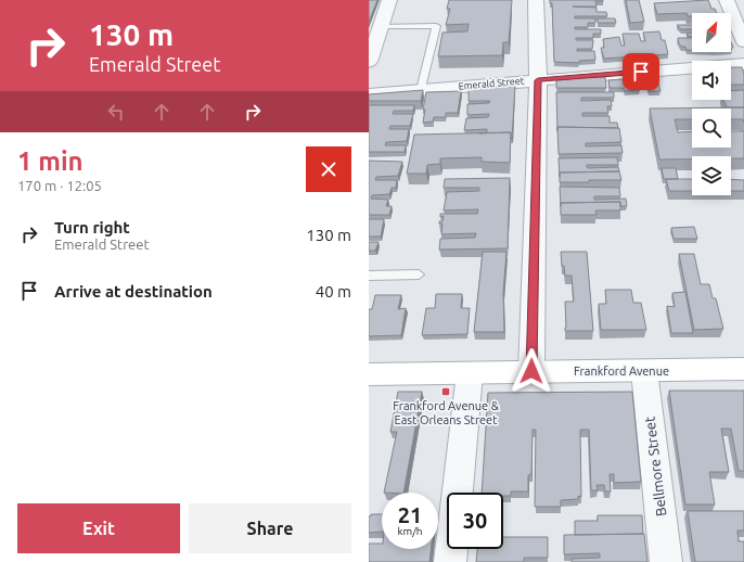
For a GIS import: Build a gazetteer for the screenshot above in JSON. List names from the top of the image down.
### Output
{
  "streets": {
    "main road": ["Frankford Avenue"],
    "street": ["Emerald Street", "Bellmore Street"]
  },
  "crossings": [
    ["Frankford Avenue", "Bellmore Street"]
  ],
  "places": {
    "transit": ["Frankford Avenue & East Orleans Street"]
  },
  "north": "top right",
  "page": {
    "turn": ["130 m", "Emerald Street"],
    "heading": ["1 min", "170 m · 12:05"],
    "list": [
      {
        "name": "Turn right",
        "note": "Emerald Street",
        "value": "130 m"
      },
      {
        "name": "Arrive at destination",
        "value": "40 m"
      }
    ],
    "speed": "21 km/h",
    "limit": "30",
    "buttons": ["Exit", "Share"]
  }
}
